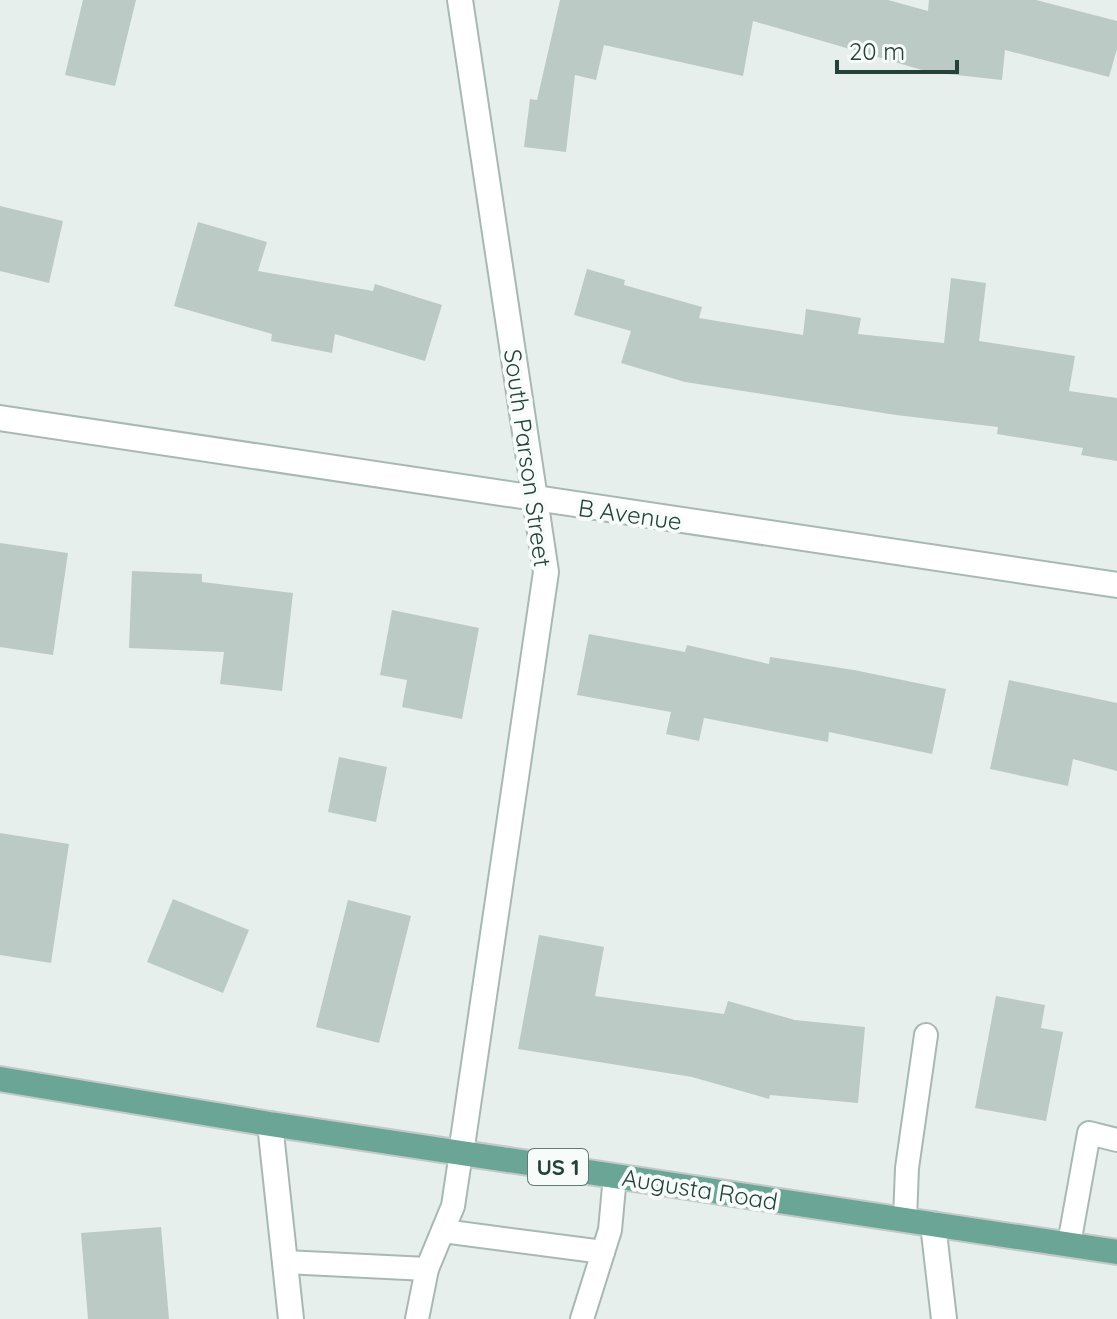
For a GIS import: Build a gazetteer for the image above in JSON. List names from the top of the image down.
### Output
{
  "streets": {
    "main road": ["US 1", "Augusta Road"],
    "street": ["South Parson Street", "B Avenue"]
  },
  "crossings": [
    ["South Parson Street", "B Avenue"],
    ["South Parson Street", "Augusta Road"]
  ],
  "scale_bar": "20 m"
}
